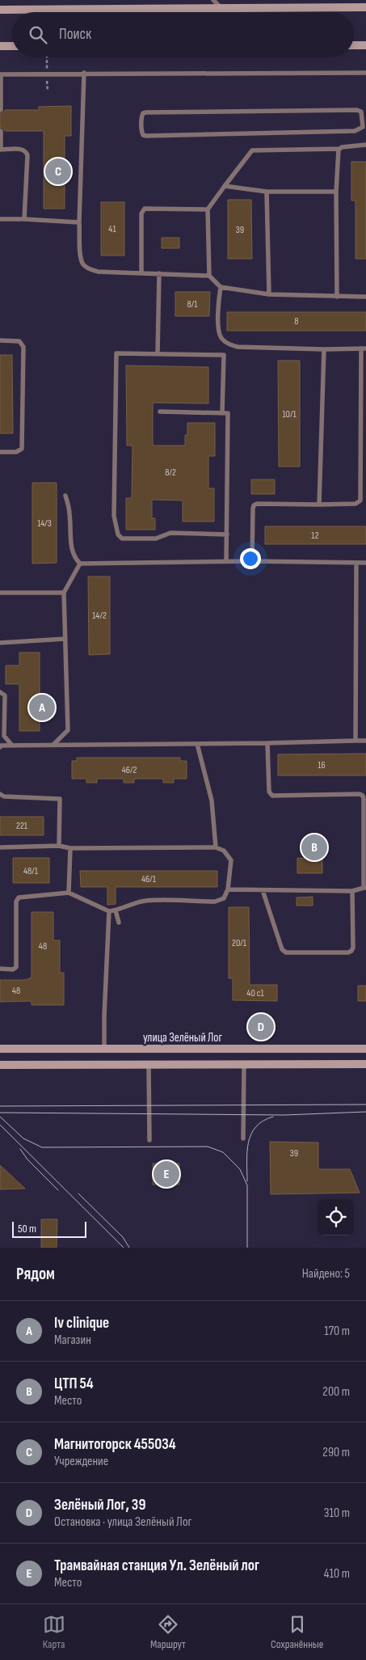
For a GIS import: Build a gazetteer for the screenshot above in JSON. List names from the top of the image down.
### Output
{
  "streets": {
    "main road": ["улица Зелёный Лог"]
  },
  "house_numbers": [
    "41",
    "39",
    "8/1",
    "8",
    "10/1",
    "8/2",
    "14/3",
    "12",
    "14/2",
    "16",
    "46/2",
    "221",
    "48/1",
    "46/1",
    "20/1",
    "48",
    "48",
    "40 с1",
    "39"
  ],
  "scale_bar": "50 m",
  "page": {
    "search": "Поиск",
    "pins": [
      "C",
      "A",
      "B",
      "D",
      "E"
    ],
    "scale": "50 m",
    "heading": ["Рядом", "Найдено: 5"],
    "list": [
      {
        "mark": "A",
        "name": "Iv clinique",
        "note": "Магазин",
        "value": "170 m"
      },
      {
        "mark": "B",
        "name": "ЦТП 54",
        "note": "Место",
        "value": "200 m"
      },
      {
        "mark": "C",
        "name": "Магнитогорск 455034",
        "note": "Учреждение",
        "value": "290 m"
      },
      {
        "mark": "D",
        "name": "Зелёный Лог, 39",
        "note": "Остановка · улица Зелёный Лог",
        "value": "310 m"
      },
      {
        "mark": "E",
        "name": "Трамвайная станция Ул. Зелёный лог",
        "note": "Место",
        "value": "410 m"
      }
    ],
    "nav": ["Карта", "Маршрут", "Сохранённые"]
  }
}
